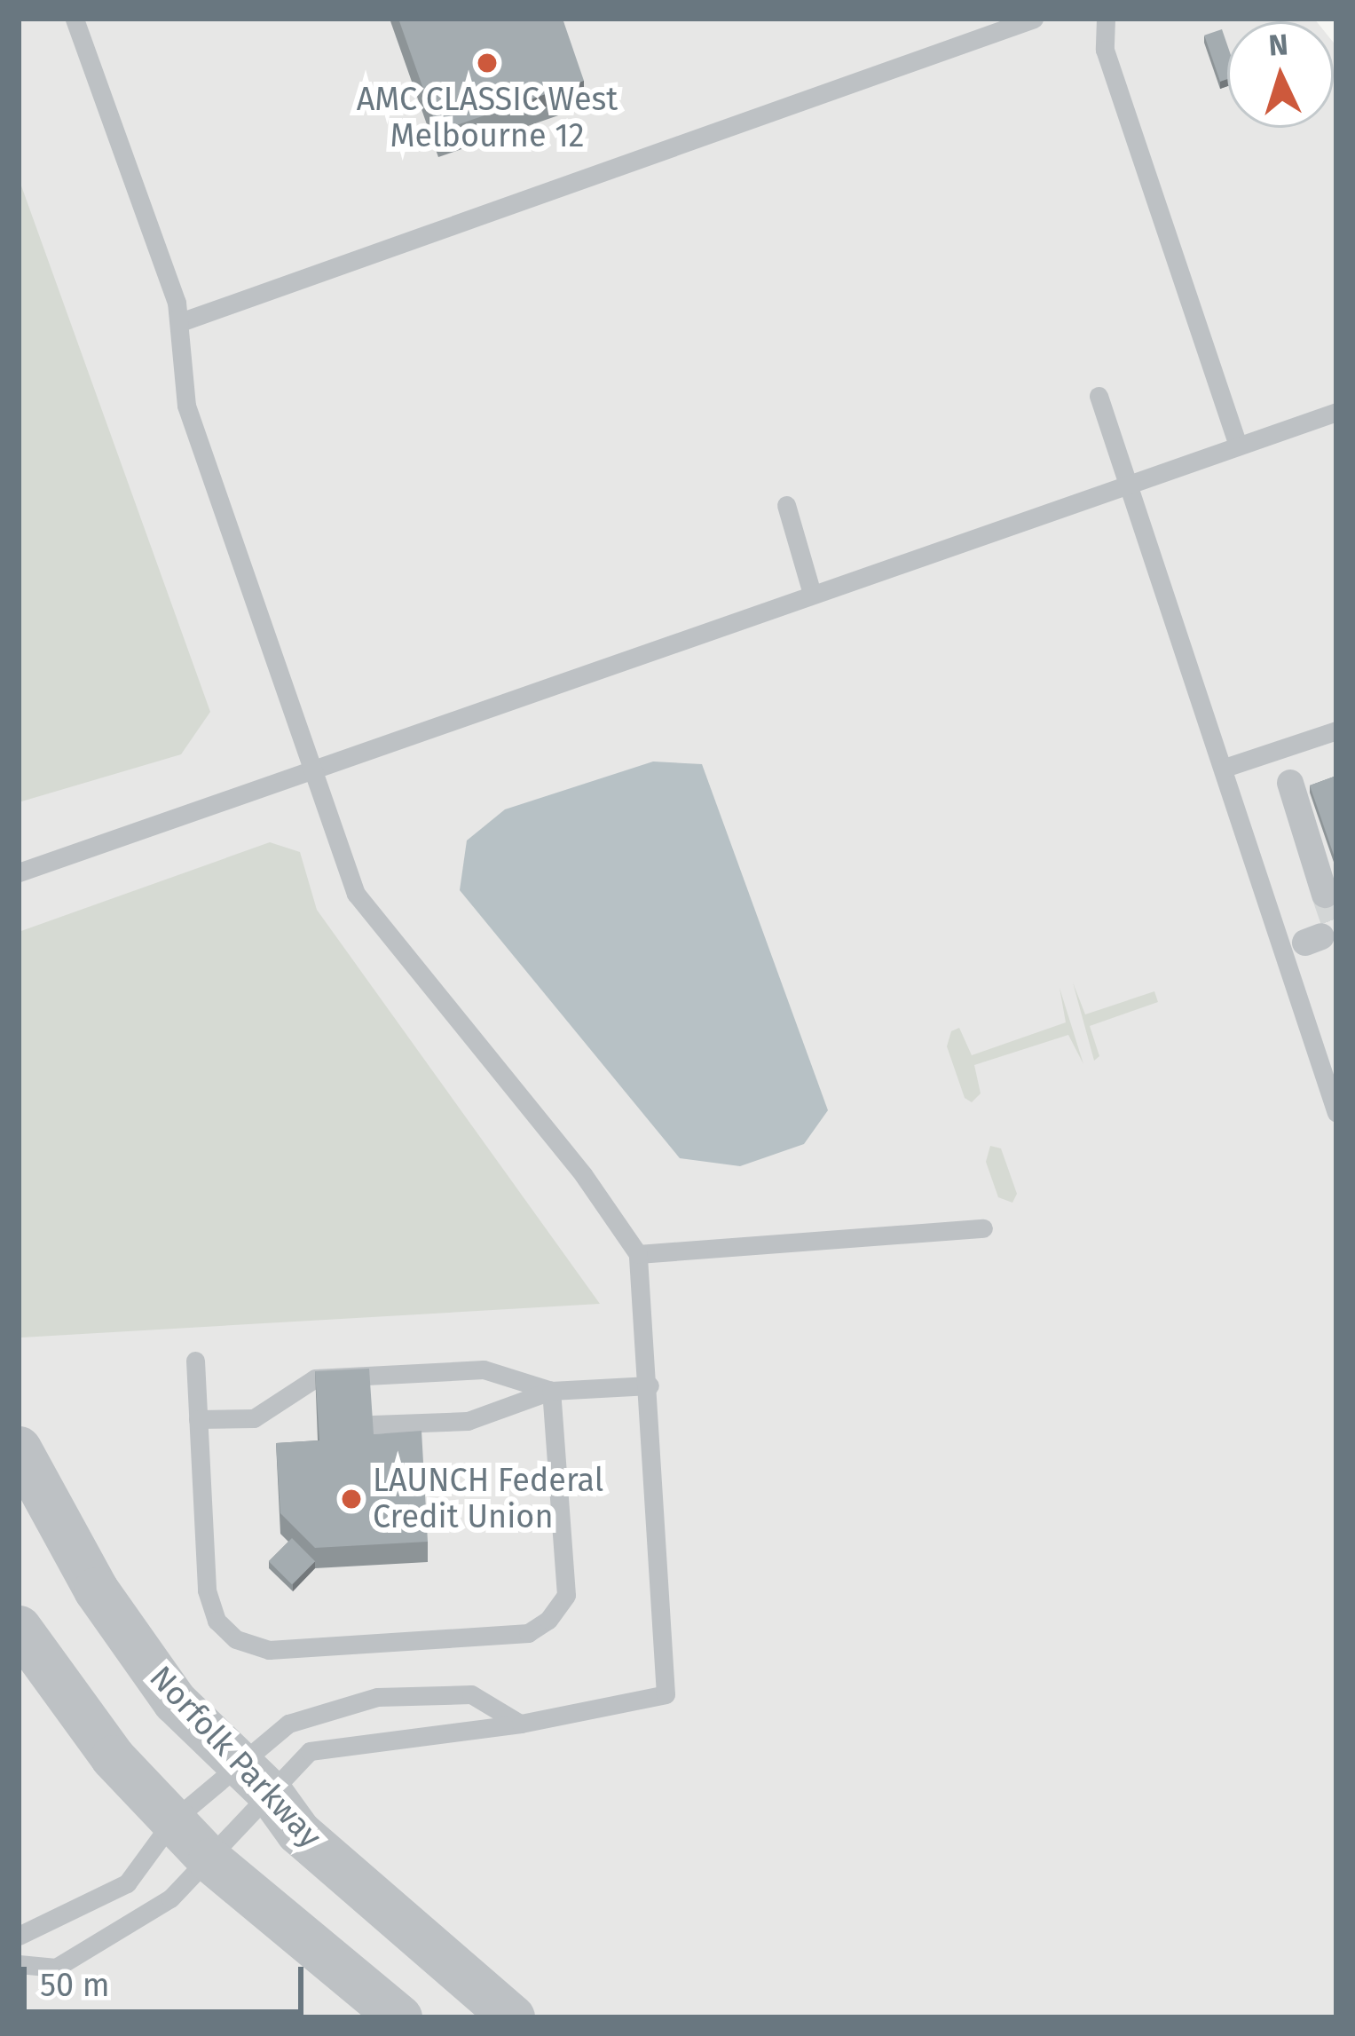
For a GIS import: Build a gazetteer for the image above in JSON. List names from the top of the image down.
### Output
{
  "streets": {
    "street": ["Norfolk Parkway"]
  },
  "places": ["AMC CLASSIC West Melbourne 12", "LAUNCH Federal Credit Union"],
  "scale_bar": "50 m",
  "north": "top"
}
